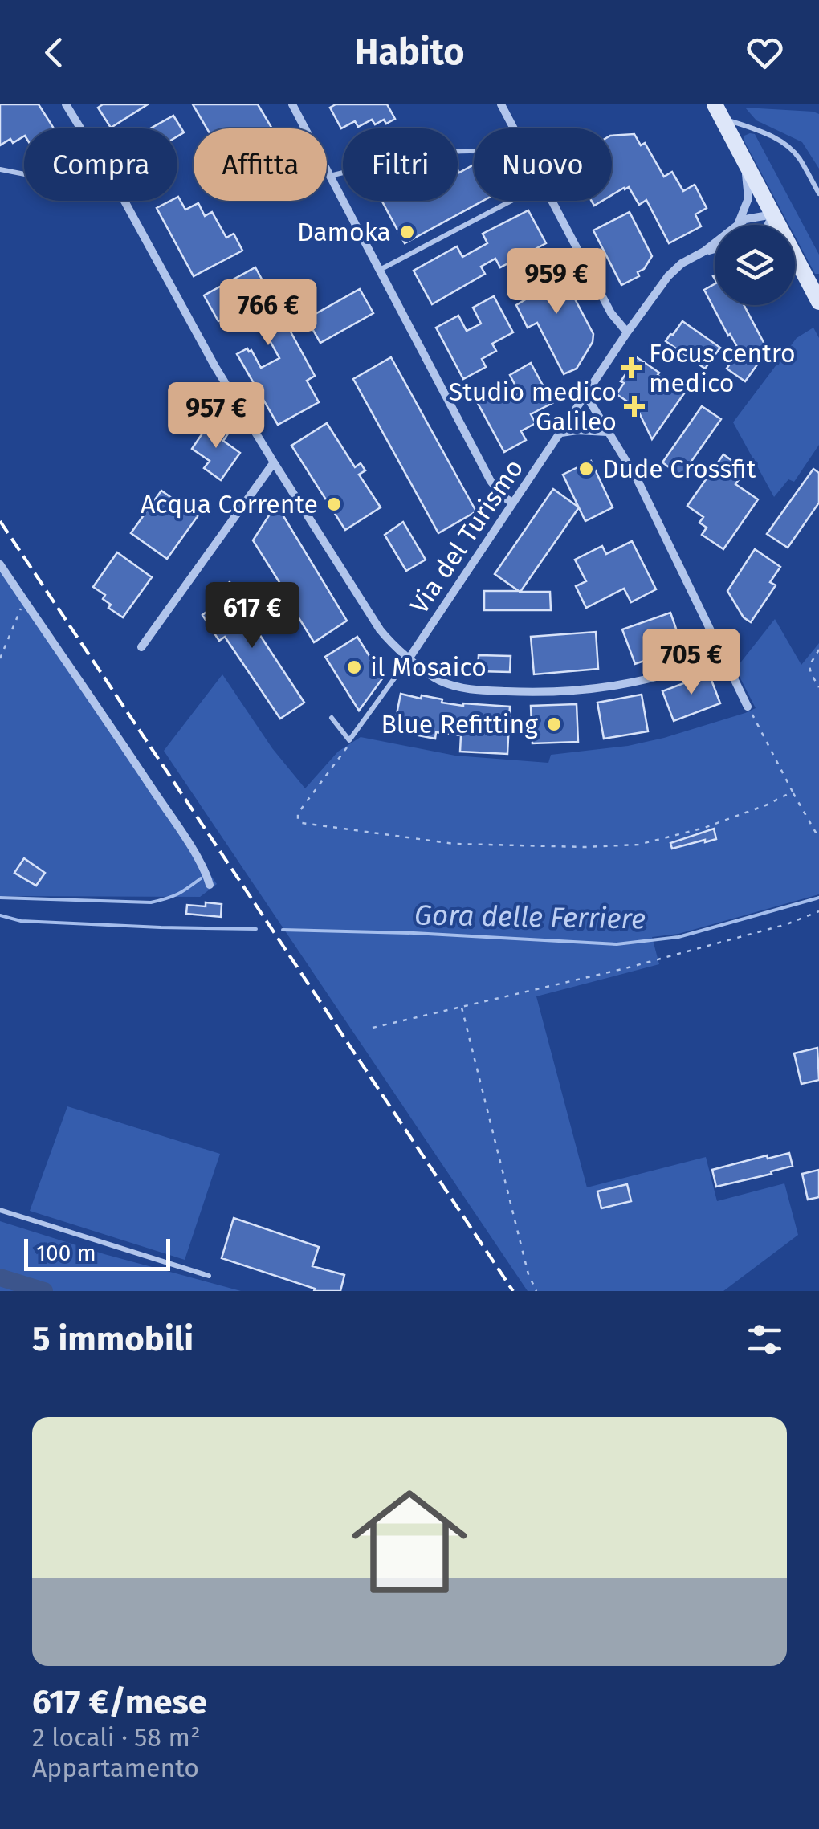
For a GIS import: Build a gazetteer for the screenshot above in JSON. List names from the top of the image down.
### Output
{
  "streets": {
    "street": ["Via del Turismo"]
  },
  "water": ["Gora delle Ferriere"],
  "places": {
    "other": [
      "Damoka",
      "Dude Crossfit",
      "Acqua Corrente",
      "il Mosaico",
      "Blue Refitting"
    ],
    "health": ["Focus centro medico", "Studio medico Galileo"]
  },
  "scale_bar": "100 m",
  "page": {
    "header": "Habito",
    "chip": [
      "Compra",
      "Affitta",
      "Filtri",
      "Nuovo"
    ],
    "price": [
      "959 €",
      "766 €",
      "957 €",
      "617 €",
      "705 €"
    ],
    "scale": "100 m",
    "heading": "5 immobili",
    "list": [
      {
        "name": "617 €/mese",
        "note": "2 locali · 58 m² · Appartamento"
      }
    ]
  }
}
